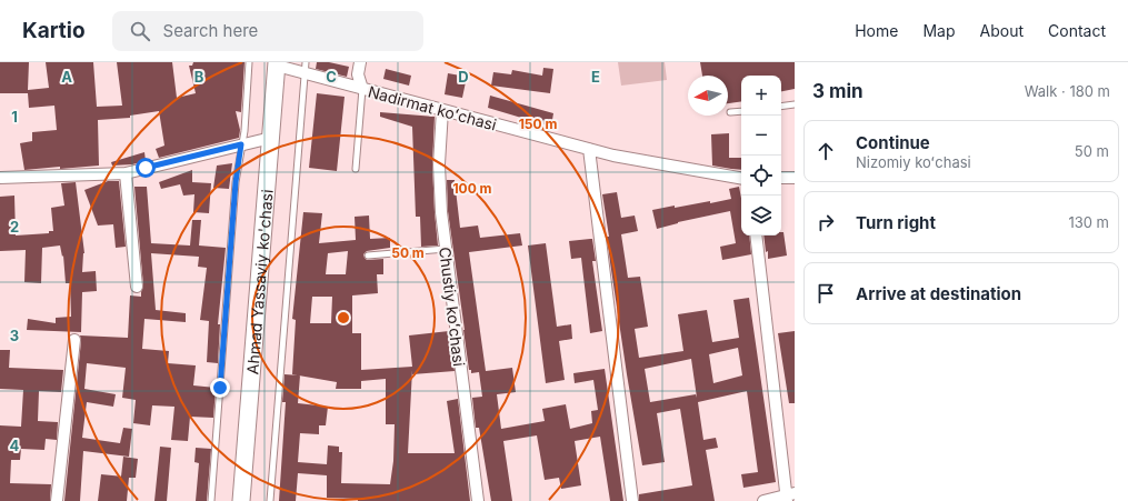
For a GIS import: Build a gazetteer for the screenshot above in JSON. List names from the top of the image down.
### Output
{
  "streets": {
    "main road": ["Ahmad Yassaviy ko'chasi"],
    "street": ["Nadirmat koʻchasi", "Chustiy koʻchasi"]
  },
  "crossings": [
    ["Nadirmat koʻchasi", "Ahmad Yassaviy ko'chasi"],
    ["Nadirmat koʻchasi", "Chustiy koʻchasi"]
  ],
  "north": "left",
  "page": {
    "header": "Kartio",
    "search": "Search here",
    "nav": [
      "Home",
      "Map",
      "About",
      "Contact"
    ],
    "heading": ["3 min", "Walk · 180 m"],
    "map_buttons": ["+", "−"],
    "list": [
      ["Continue", "Nizomiy koʻchasi", "50 m"],
      ["Turn right", "130 m"],
      "Arrive at destination"
    ]
  },
  "grid": {
    "columns": [
      "A",
      "B",
      "C",
      "D",
      "E"
    ],
    "rows": [
      "1",
      "2",
      "3",
      "4"
    ]
  },
  "rings": ["150 m", "100 m", "50 m"]
}
